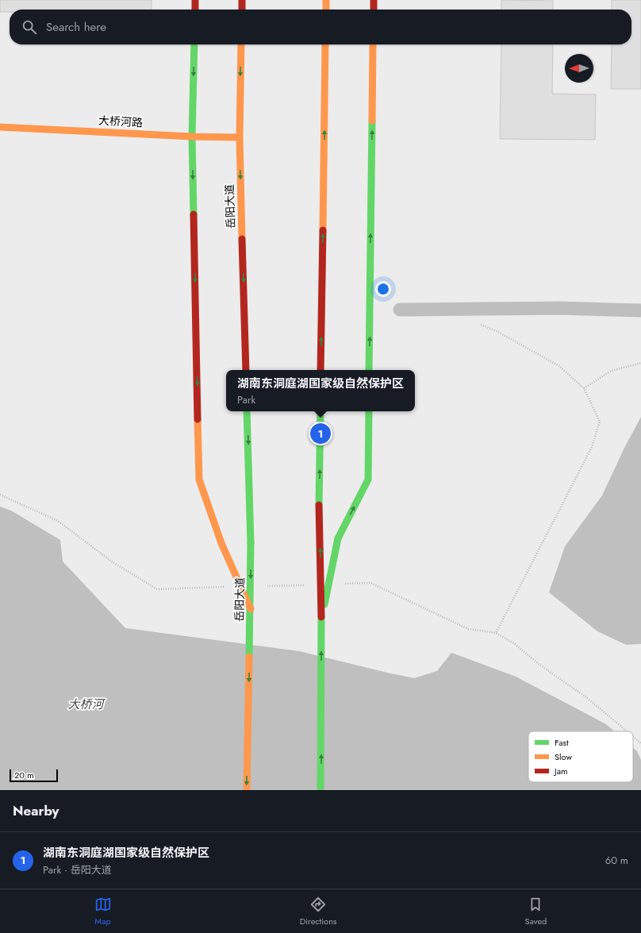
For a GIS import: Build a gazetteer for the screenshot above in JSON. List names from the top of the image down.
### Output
{
  "streets": {
    "main road": ["大桥河路", "岳阳大道"]
  },
  "crossings": [
    ["大桥河路", "岳阳大道"]
  ],
  "water": ["大桥河"],
  "legend": ["Fast", "Slow", "Jam"],
  "scale_bar": "20 m",
  "north": "left",
  "page": {
    "search": "Search here",
    "popup": ["湖南东洞庭湖国家级自然保护区", "Park"],
    "pins": "1",
    "scale": "20 m",
    "heading": "Nearby",
    "list": [
      {
        "mark": "1",
        "name": "湖南东洞庭湖国家级自然保护区",
        "note": "Park · 岳阳大道",
        "value": "60 m"
      }
    ],
    "nav": ["Map", "Directions", "Saved"]
  }
}
